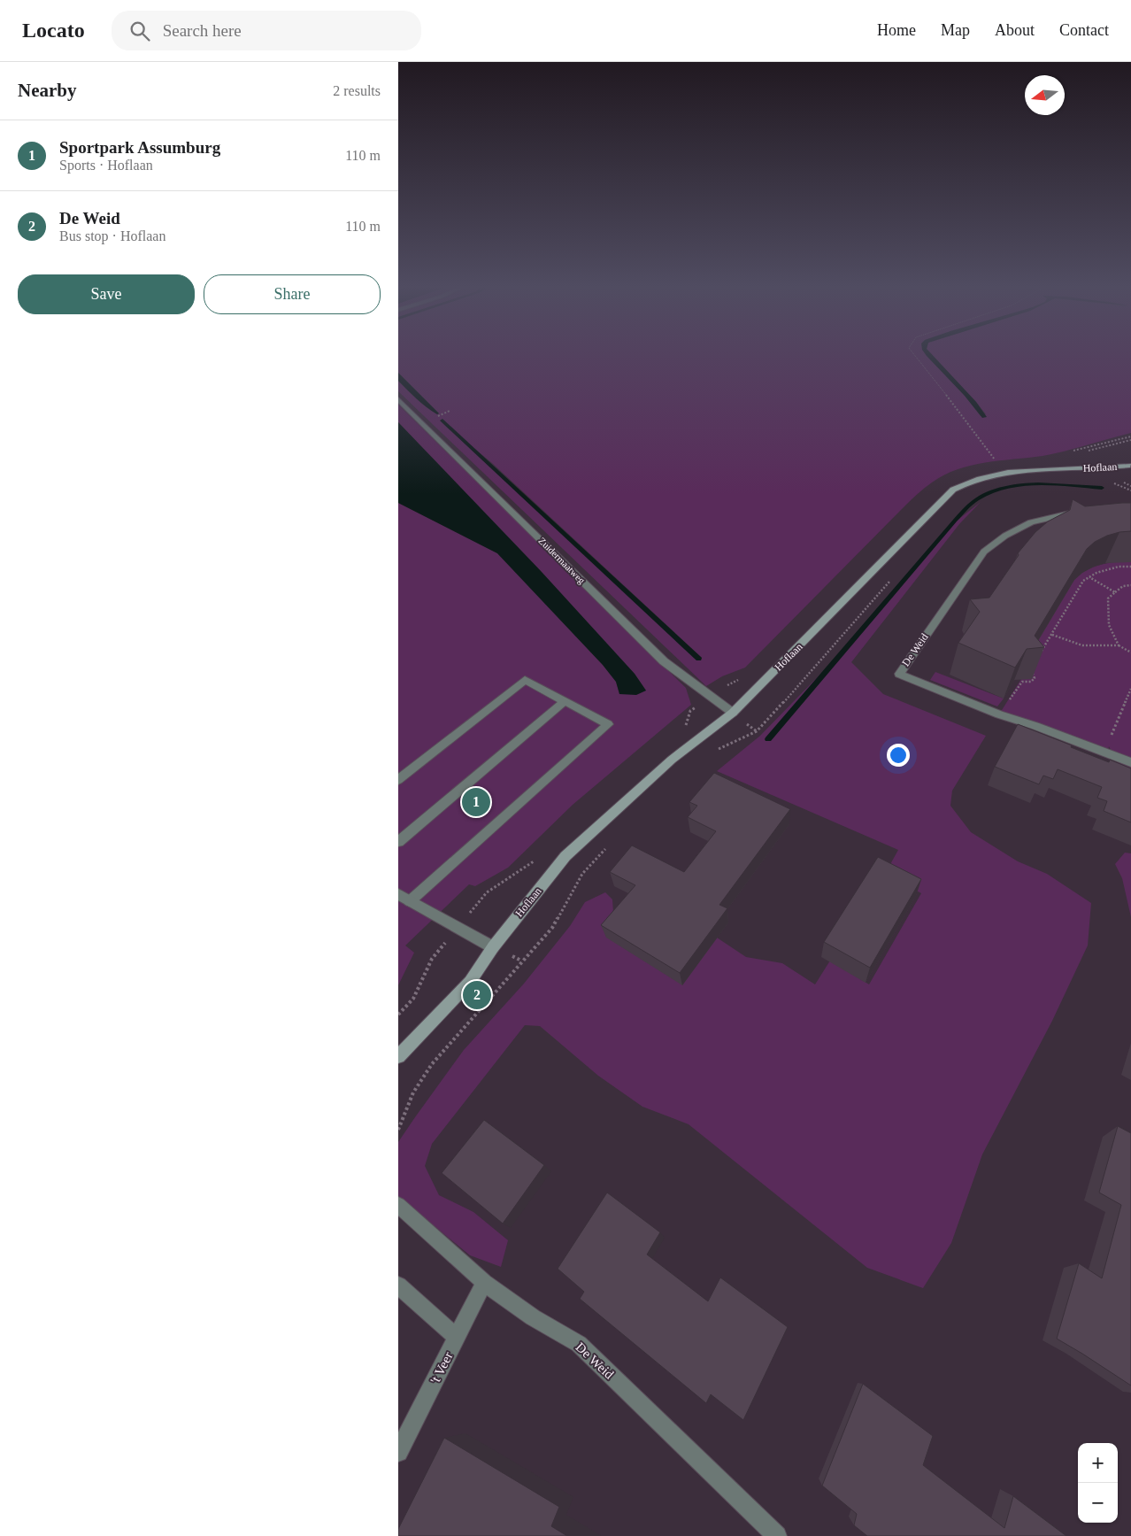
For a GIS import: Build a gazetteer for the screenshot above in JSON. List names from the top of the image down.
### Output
{
  "streets": {
    "main road": ["Hoflaan"],
    "street": ["Zuidermaatweg", "De Weid", "'t Veer"]
  },
  "crossings": [
    ["Hoflaan", "Zuidermaatweg"],
    ["De Weid", "'t Veer"]
  ],
  "north": "left",
  "page": {
    "header": "Locato",
    "search": "Search here",
    "nav": [
      "Home",
      "Map",
      "About",
      "Contact"
    ],
    "heading": ["Nearby", "2 results"],
    "list": [
      {
        "mark": "1",
        "name": "Sportpark Assumburg",
        "note": "Sports · Hoflaan",
        "value": "110 m"
      },
      {
        "mark": "2",
        "name": "De Weid",
        "note": "Bus stop · Hoflaan",
        "value": "110 m"
      }
    ],
    "buttons": ["Save", "Share"],
    "pins": ["1", "2"],
    "map_buttons": ["+", "−"]
  }
}
